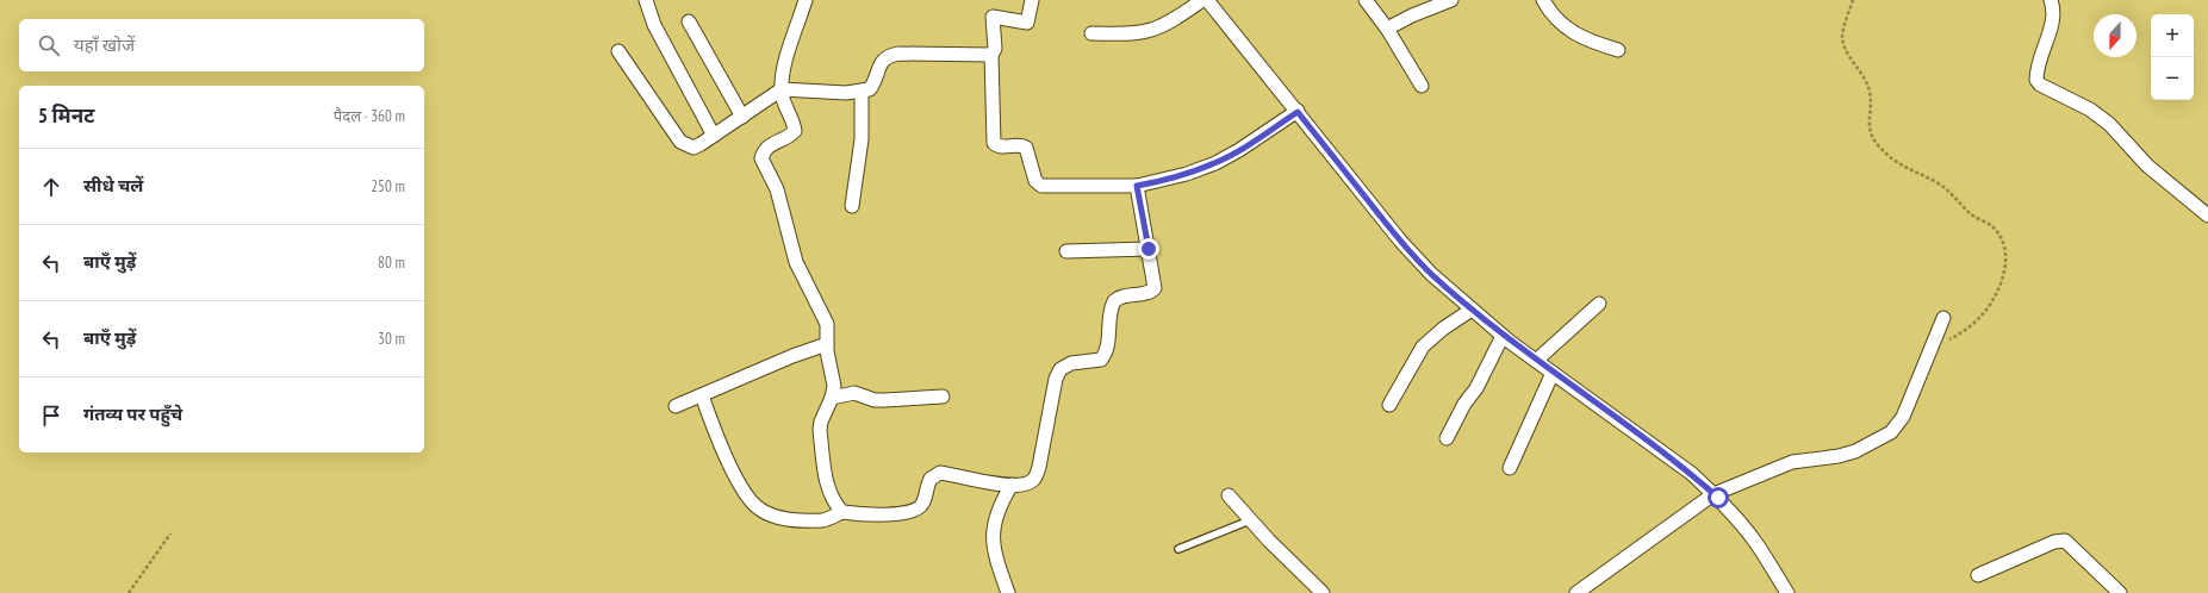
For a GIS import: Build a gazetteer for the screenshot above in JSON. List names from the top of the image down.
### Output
{
  "north": "bottom",
  "page": {
    "map_buttons": ["+", "−"],
    "search": "यहाँ खोजें",
    "heading": ["5 मिनट", "पैदल · 360 m"],
    "list": [
      ["सीधे चलें", "250 m"],
      ["बाएँ मुड़ें", "80 m"],
      ["बाएँ मुड़ें", "30 m"],
      "गंतव्य पर पहुँचे"
    ]
  }
}
